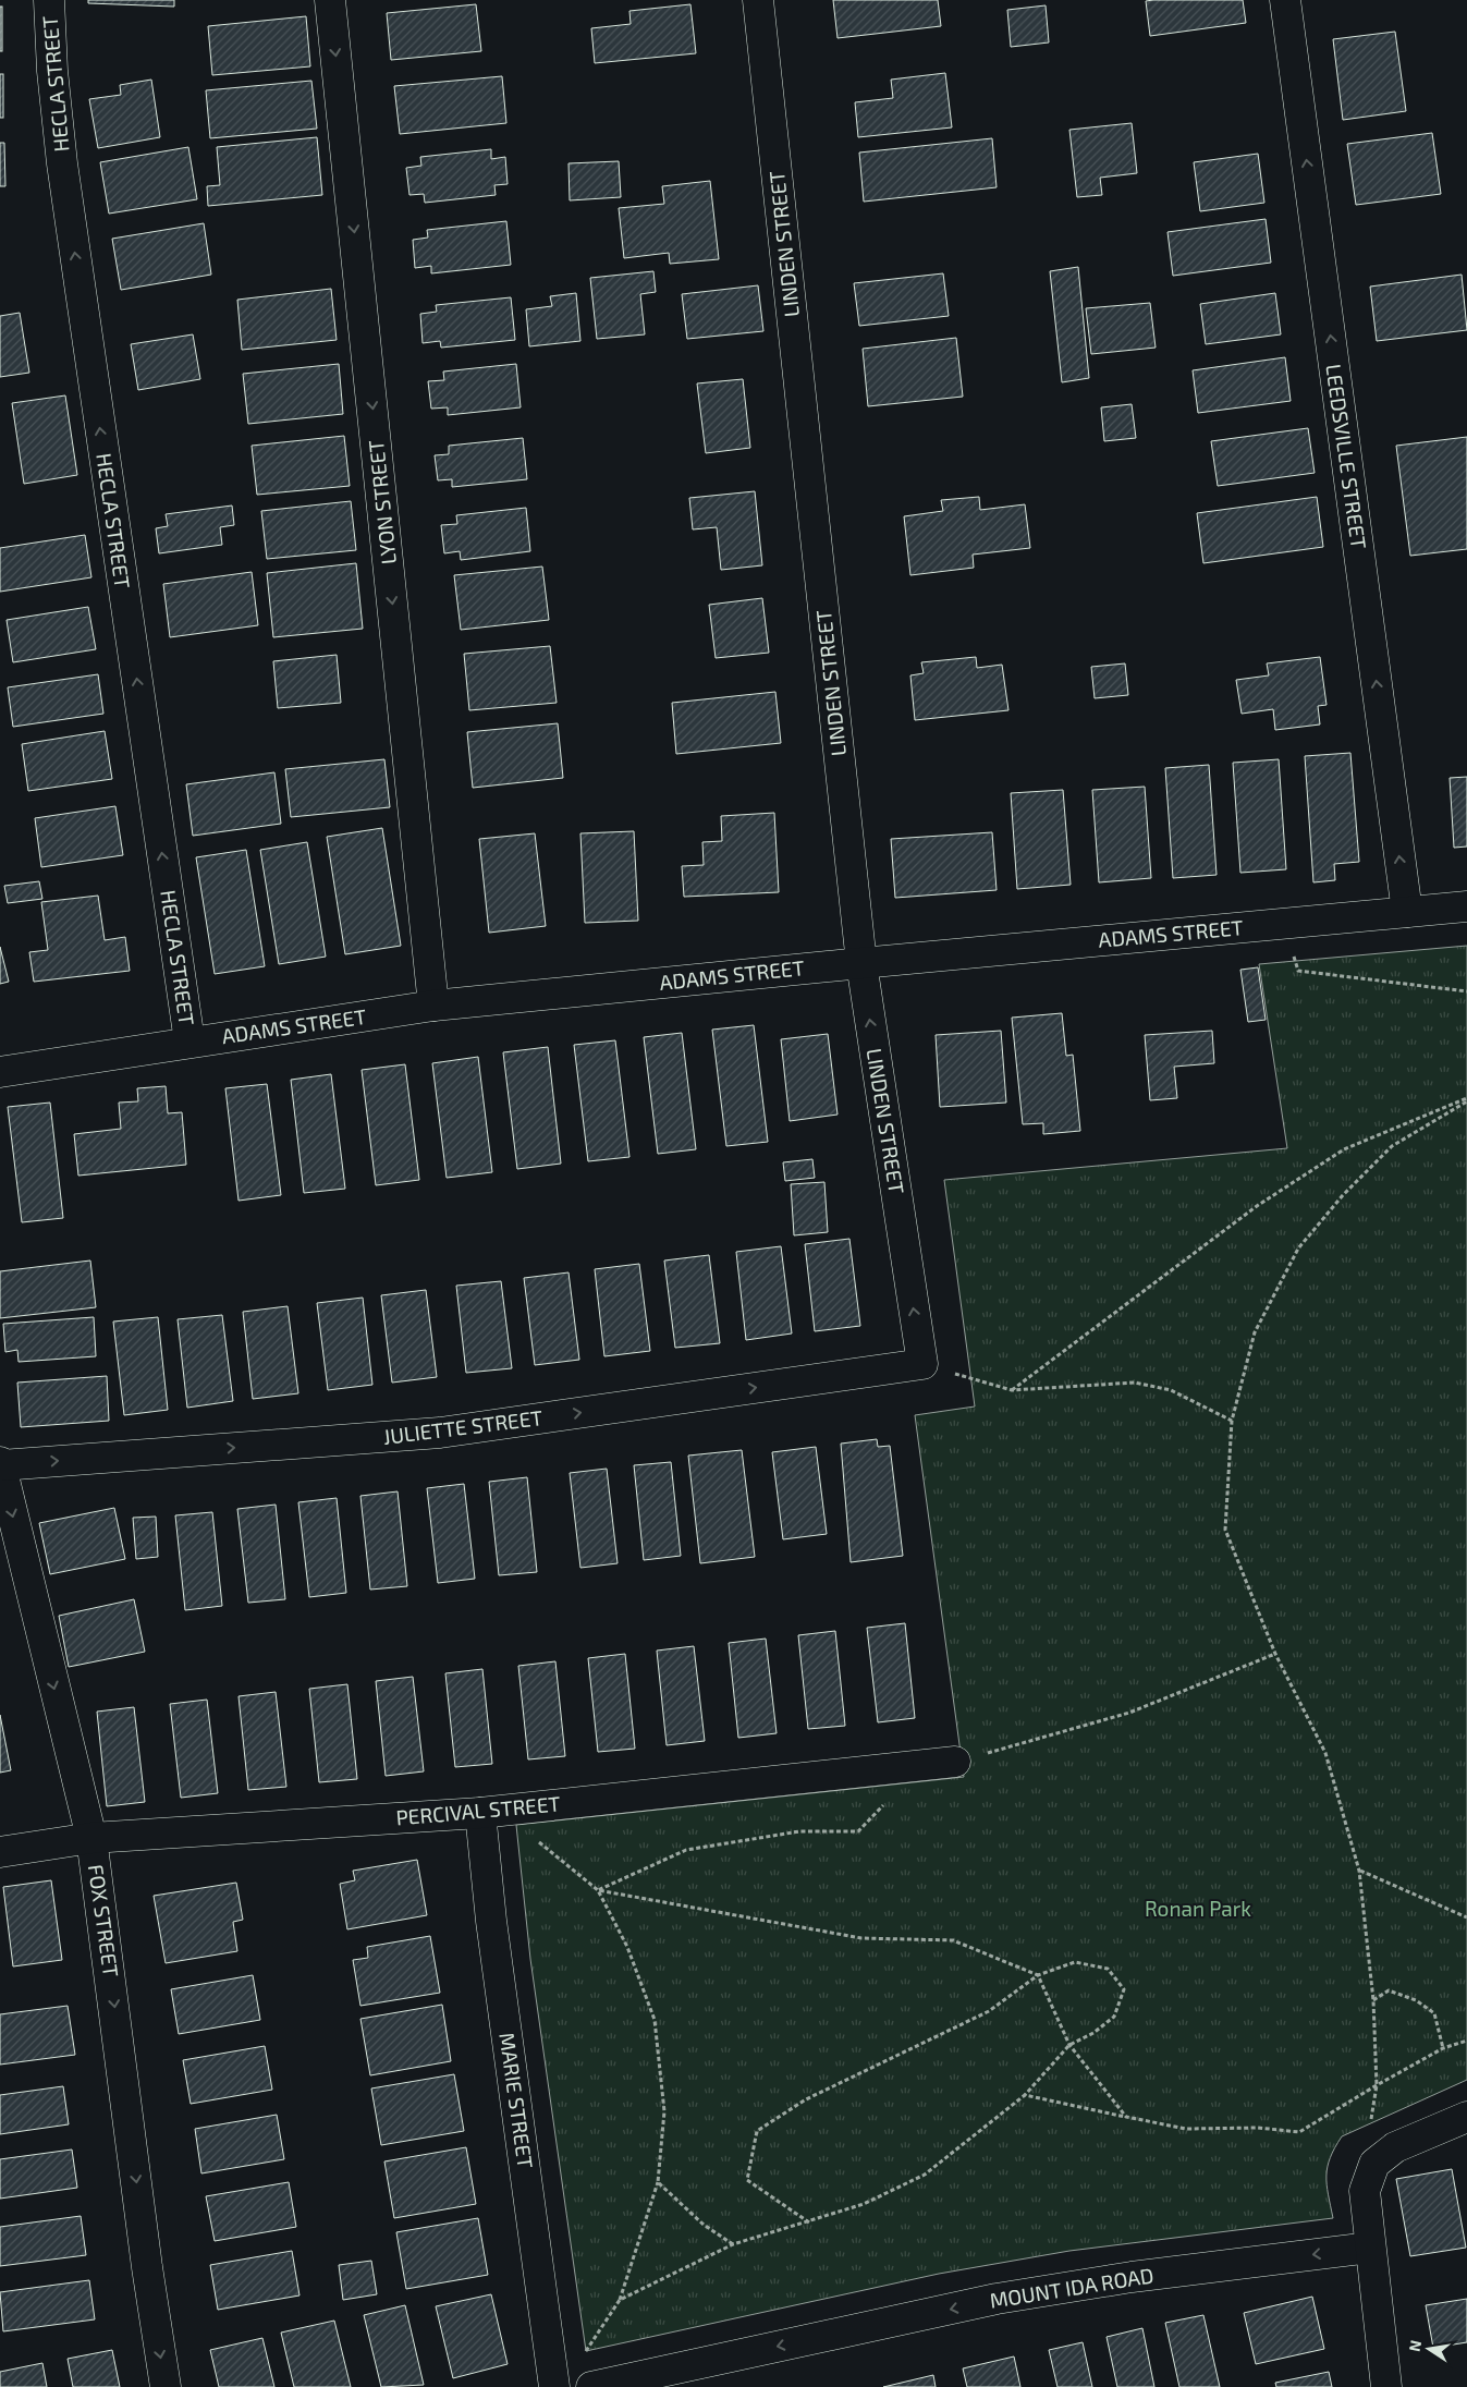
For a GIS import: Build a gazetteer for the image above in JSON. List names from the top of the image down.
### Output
{
  "streets": {
    "street": [
      "HECLA STREET",
      "LINDEN STREET",
      "LEEDSVILLE STREET",
      "LYON STREET",
      "ADAMS STREET",
      "JULIETTE STREET",
      "PERCIVAL STREET",
      "FOX STREET",
      "MARIE STREET",
      "MOUNT IDA ROAD"
    ]
  },
  "crossings": [
    ["HECLA STREET", "ADAMS STREET"],
    ["LINDEN STREET", "ADAMS STREET"],
    ["LINDEN STREET", "JULIETTE STREET"],
    ["LEEDSVILLE STREET", "ADAMS STREET"],
    ["LYON STREET", "ADAMS STREET"],
    ["JULIETTE STREET", "FOX STREET"],
    ["PERCIVAL STREET", "FOX STREET"],
    ["PERCIVAL STREET", "MARIE STREET"]
  ],
  "one_way": [
    "HECLA STREET",
    "LEEDSVILLE STREET",
    "LYON STREET",
    "JULIETTE STREET",
    "FOX STREET",
    "MOUNT IDA ROAD"
  ],
  "parks": ["Ronan Park"],
  "north": "left"
}
